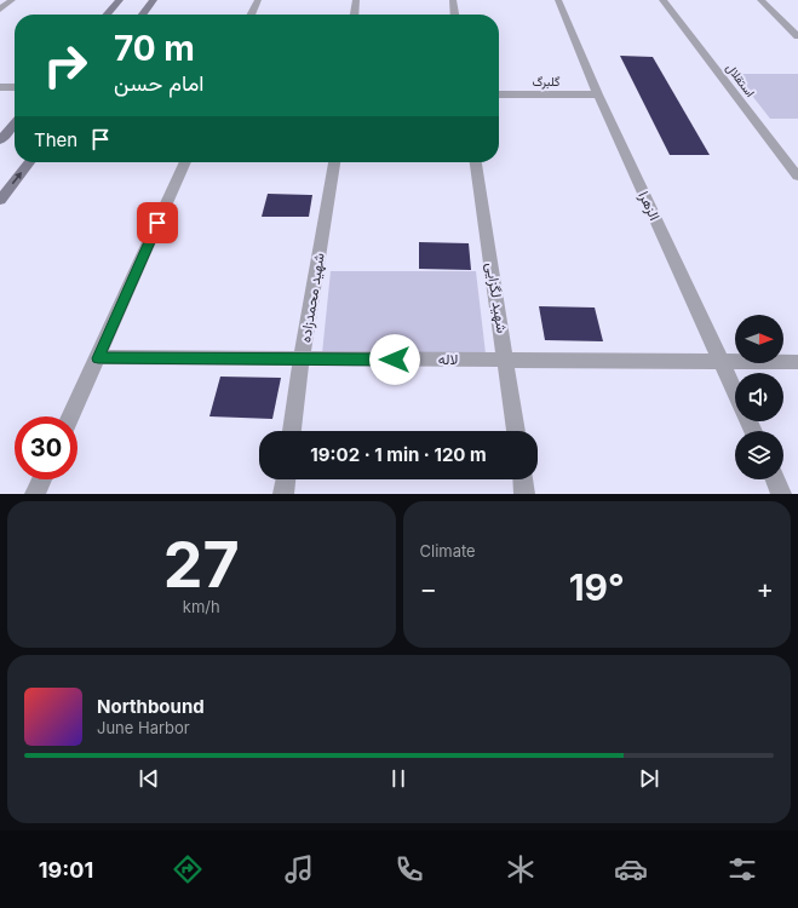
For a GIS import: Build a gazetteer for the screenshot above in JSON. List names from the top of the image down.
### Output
{
  "streets": {
    "street": [
      "استقلال",
      "گلبرگ",
      "الزهرا",
      "شهید محمدزاده",
      "شهید لگزایی",
      "لاله"
    ]
  },
  "crossings": [
    ["گلبرگ", "الزهرا"],
    ["الزهرا", "لاله"],
    ["شهید محمدزاده", "لاله"],
    ["شهید لگزایی", "لاله"]
  ],
  "north": "right",
  "page": {
    "turn": ["70 m", "امام حسن"],
    "then": "Then",
    "limit": "30",
    "trip": "19:02 · 1 min · 120 m",
    "tile": [
      ["27", "km/h"],
      "Climate"
    ],
    "heat": ["−", "19°", "+"],
    "song": ["Northbound", "June Harbor"],
    "tabs": "19:01"
  }
}
